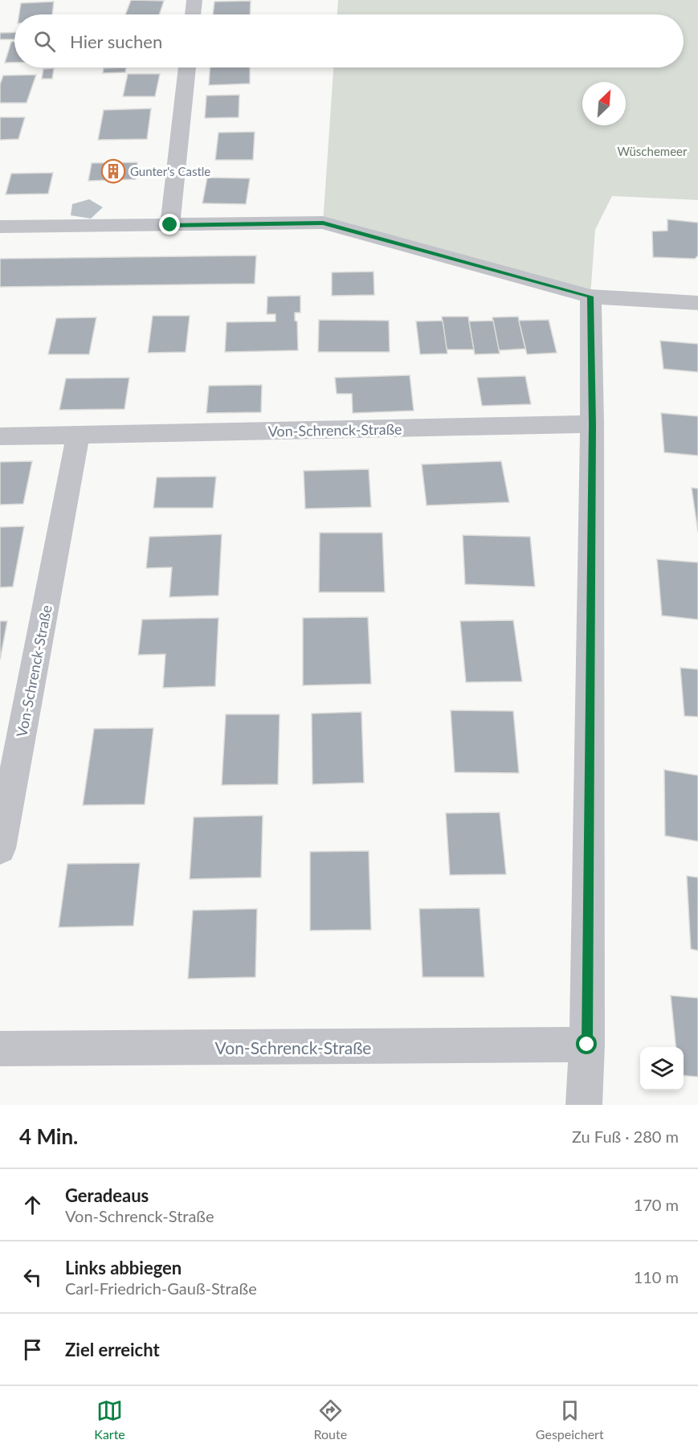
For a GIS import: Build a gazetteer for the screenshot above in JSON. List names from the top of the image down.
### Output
{
  "streets": {
    "street": ["Von-Schrenck-Straße"]
  },
  "parks": ["Wüschemeer"],
  "places": {
    "building": ["Gunter's Castle"]
  },
  "north": "top right",
  "page": {
    "search": "Hier suchen",
    "heading": ["4 Min.", "Zu Fuß · 280 m"],
    "list": [
      ["Geradeaus", "Von-Schrenck-Straße", "170 m"],
      ["Links abbiegen", "Carl-Friedrich-Gauß-Straße", "110 m"],
      "Ziel erreicht"
    ],
    "nav": ["Karte", "Route", "Gespeichert"]
  }
}
